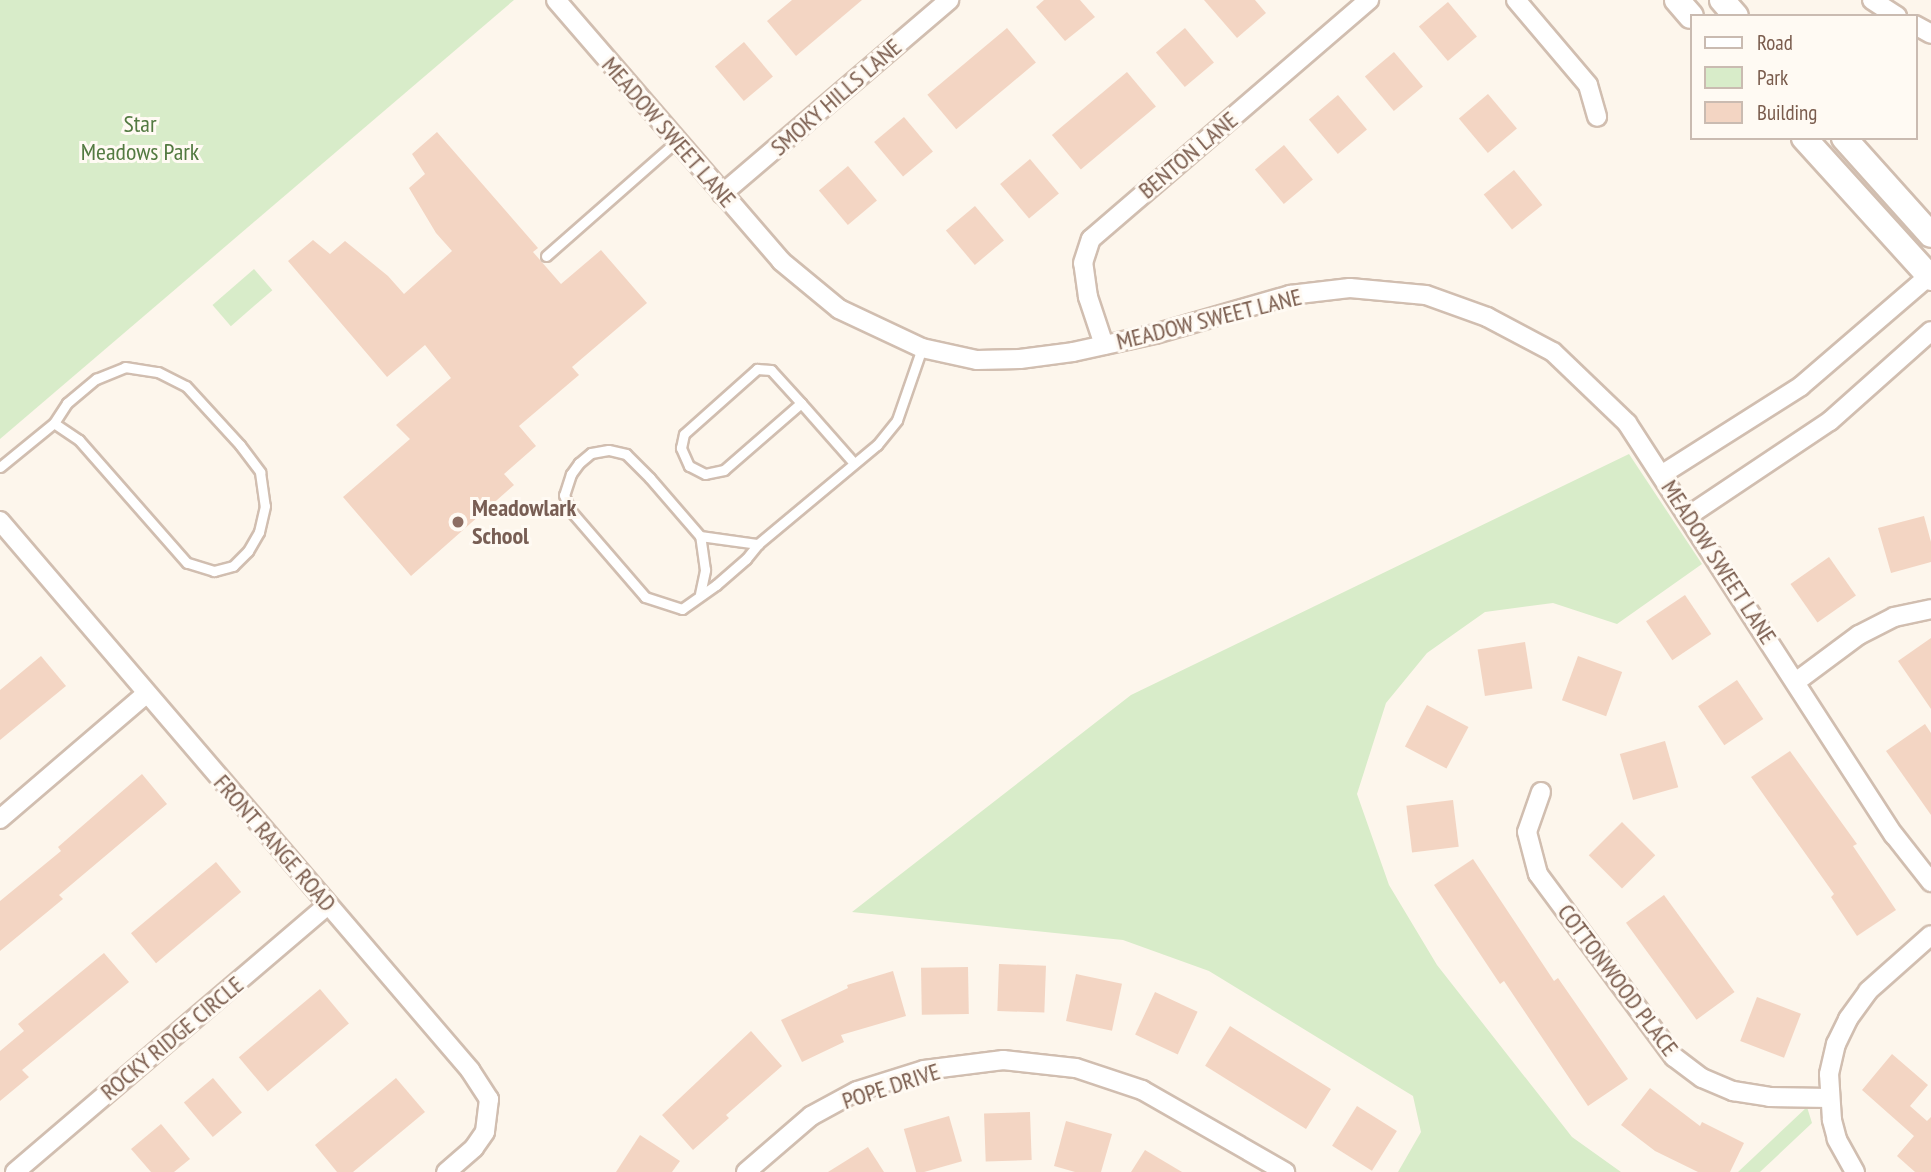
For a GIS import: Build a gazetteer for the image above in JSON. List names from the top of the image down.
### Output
{
  "streets": {
    "street": [
      "SMOKY HILLS LANE",
      "MEADOW SWEET LANE",
      "BENTON LANE",
      "FRONT RANGE ROAD",
      "COTTONWOOD PLACE",
      "ROCKY RIDGE CIRCLE",
      "POPE DRIVE"
    ]
  },
  "crossings": [
    ["SMOKY HILLS LANE", "MEADOW SWEET LANE"],
    ["MEADOW SWEET LANE", "BENTON LANE"],
    ["FRONT RANGE ROAD", "ROCKY RIDGE CIRCLE"]
  ],
  "parks": ["Star Meadows Park"],
  "places": ["Meadowlark School"],
  "legend": ["Road", "Park", "Building"]
}
